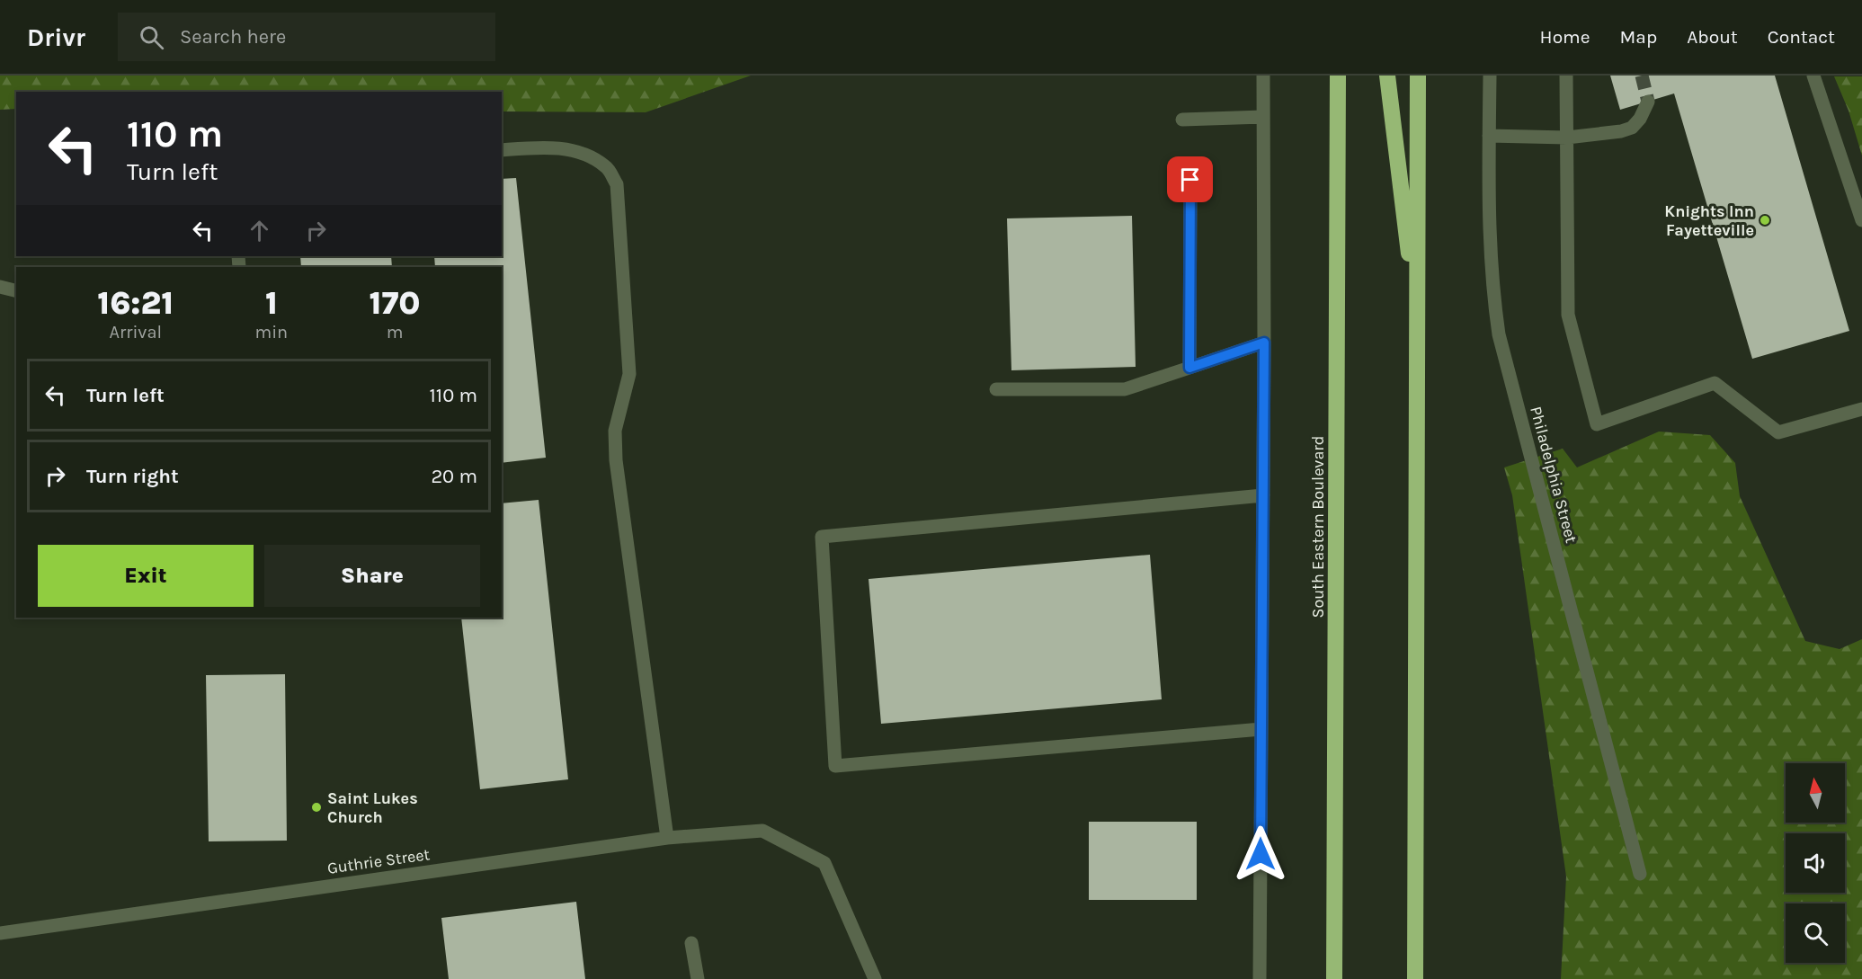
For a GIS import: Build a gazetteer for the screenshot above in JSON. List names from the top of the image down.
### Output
{
  "streets": {
    "highway": ["South Eastern Boulevard"],
    "street": ["Philadelphia Street", "Guthrie Street"]
  },
  "places": ["Knights Inn Fayetteville", "Saint Lukes Church"],
  "north": "top",
  "page": {
    "header": "Drivr",
    "search": "Search here",
    "nav": [
      "Home",
      "Map",
      "About",
      "Contact"
    ],
    "turn": ["110 m", "Turn left"],
    "eta": [
      "16:21",
      "Arrival",
      "1",
      "min",
      "170",
      "m"
    ],
    "list": [
      {
        "name": "Turn left",
        "value": "110 m"
      },
      {
        "name": "Turn right",
        "value": "20 m"
      }
    ],
    "buttons": ["Exit", "Share"]
  }
}
